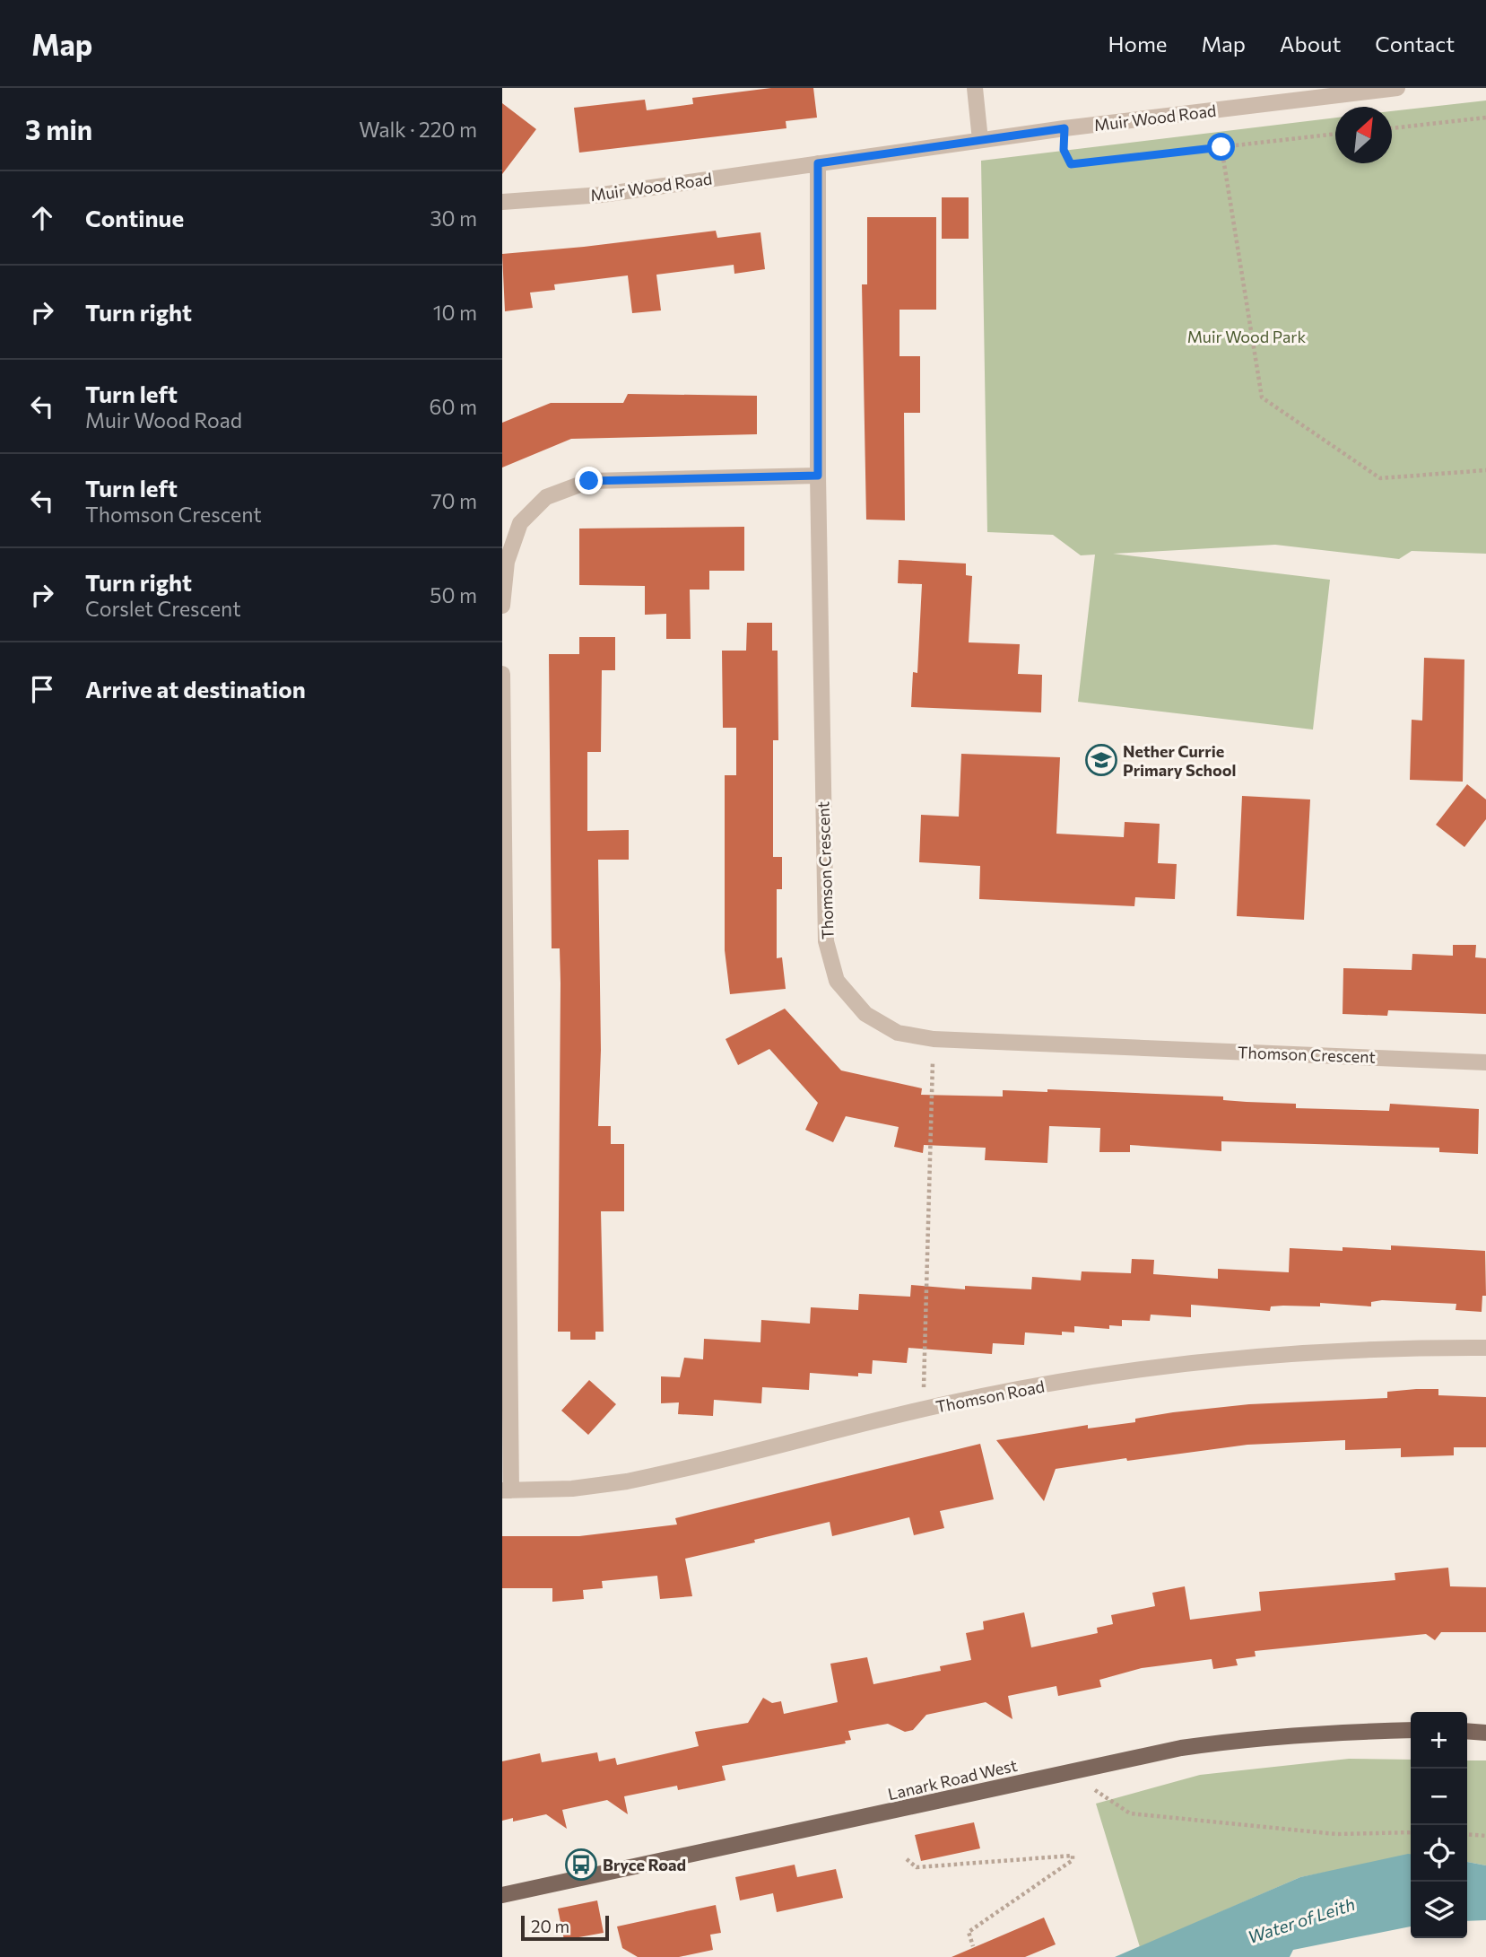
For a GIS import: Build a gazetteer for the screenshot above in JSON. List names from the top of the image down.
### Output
{
  "streets": {
    "main road": ["Lanark Road West"],
    "street": ["Muir Wood Road", "Thomson Crescent", "Thomson Road"]
  },
  "crossings": [
    ["Muir Wood Road", "Thomson Crescent"]
  ],
  "water": ["Water of Leith"],
  "parks": ["Muir Wood Park"],
  "places": {
    "school or university": ["Nether Currie Primary School"],
    "bus stop": ["Bryce Road"]
  },
  "scale_bar": "20 m",
  "north": "top right",
  "page": {
    "header": "Map",
    "nav": [
      "Home",
      "Map",
      "About",
      "Contact"
    ],
    "heading": ["3 min", "Walk · 220 m"],
    "list": [
      ["Continue", "30 m"],
      ["Turn right", "10 m"],
      ["Turn left", "Muir Wood Road", "60 m"],
      ["Turn left", "Thomson Crescent", "70 m"],
      ["Turn right", "Corslet Crescent", "50 m"],
      "Arrive at destination"
    ],
    "map_buttons": ["+", "−"],
    "scale": "20 m"
  }
}
